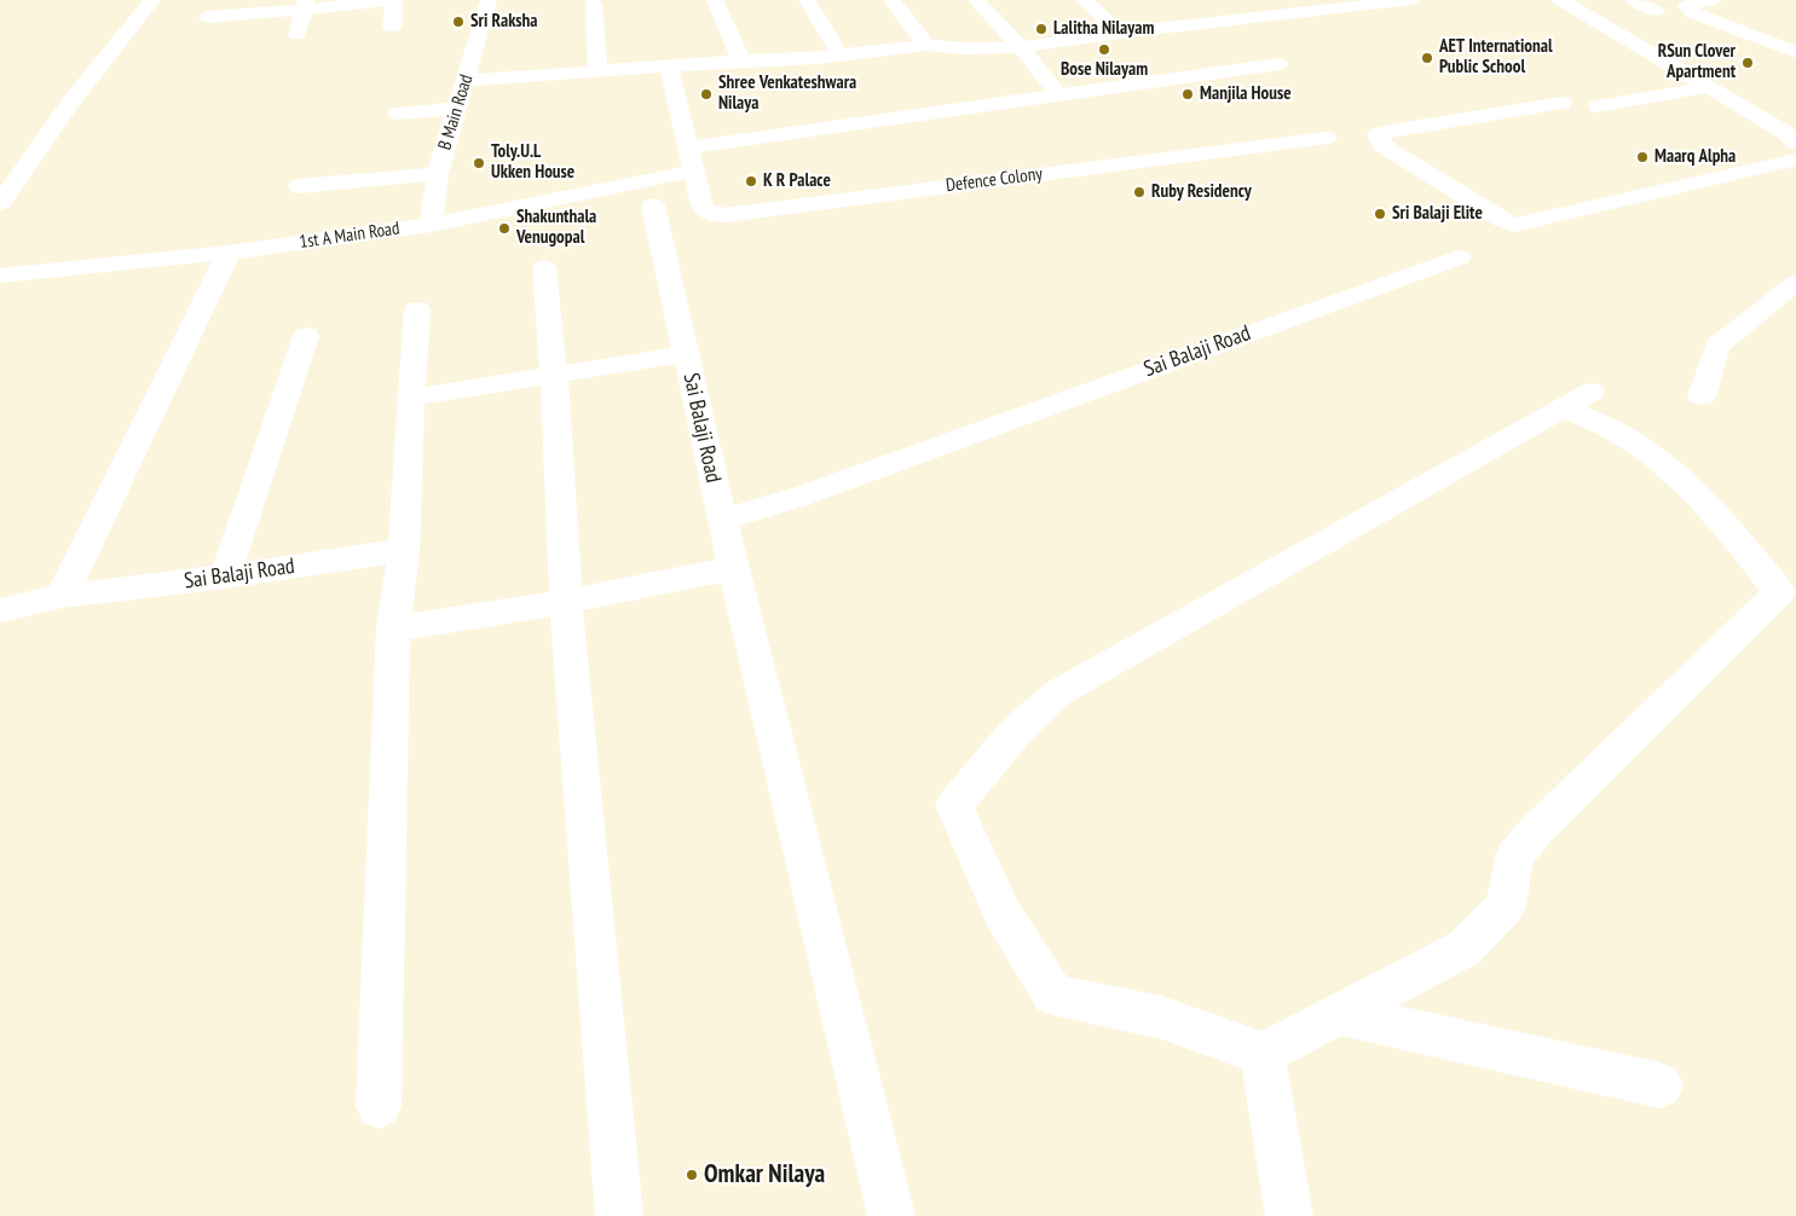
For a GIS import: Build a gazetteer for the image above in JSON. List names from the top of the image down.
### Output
{
  "streets": {
    "street": [
      "B Main Road",
      "Defence Colony",
      "1st A Main Road",
      "Sai Balaji Road"
    ]
  },
  "crossings": [
    ["B Main Road", "1st A Main Road"],
    ["Defence Colony", "1st A Main Road"]
  ],
  "places": [
    "Sri Raksha",
    "Lalitha Nilayam",
    "Bose Nilayam",
    "AET International Public School",
    "RSun Clover Apartment",
    "Shree Venkateshwara Nilaya",
    "Manjila House",
    "Maarq Alpha",
    "Toly.U.L Ukken House",
    "K R Palace",
    "Ruby Residency",
    "Sri Balaji Elite",
    "Shakunthala Venugopal",
    "Omkar Nilaya"
  ]
}
